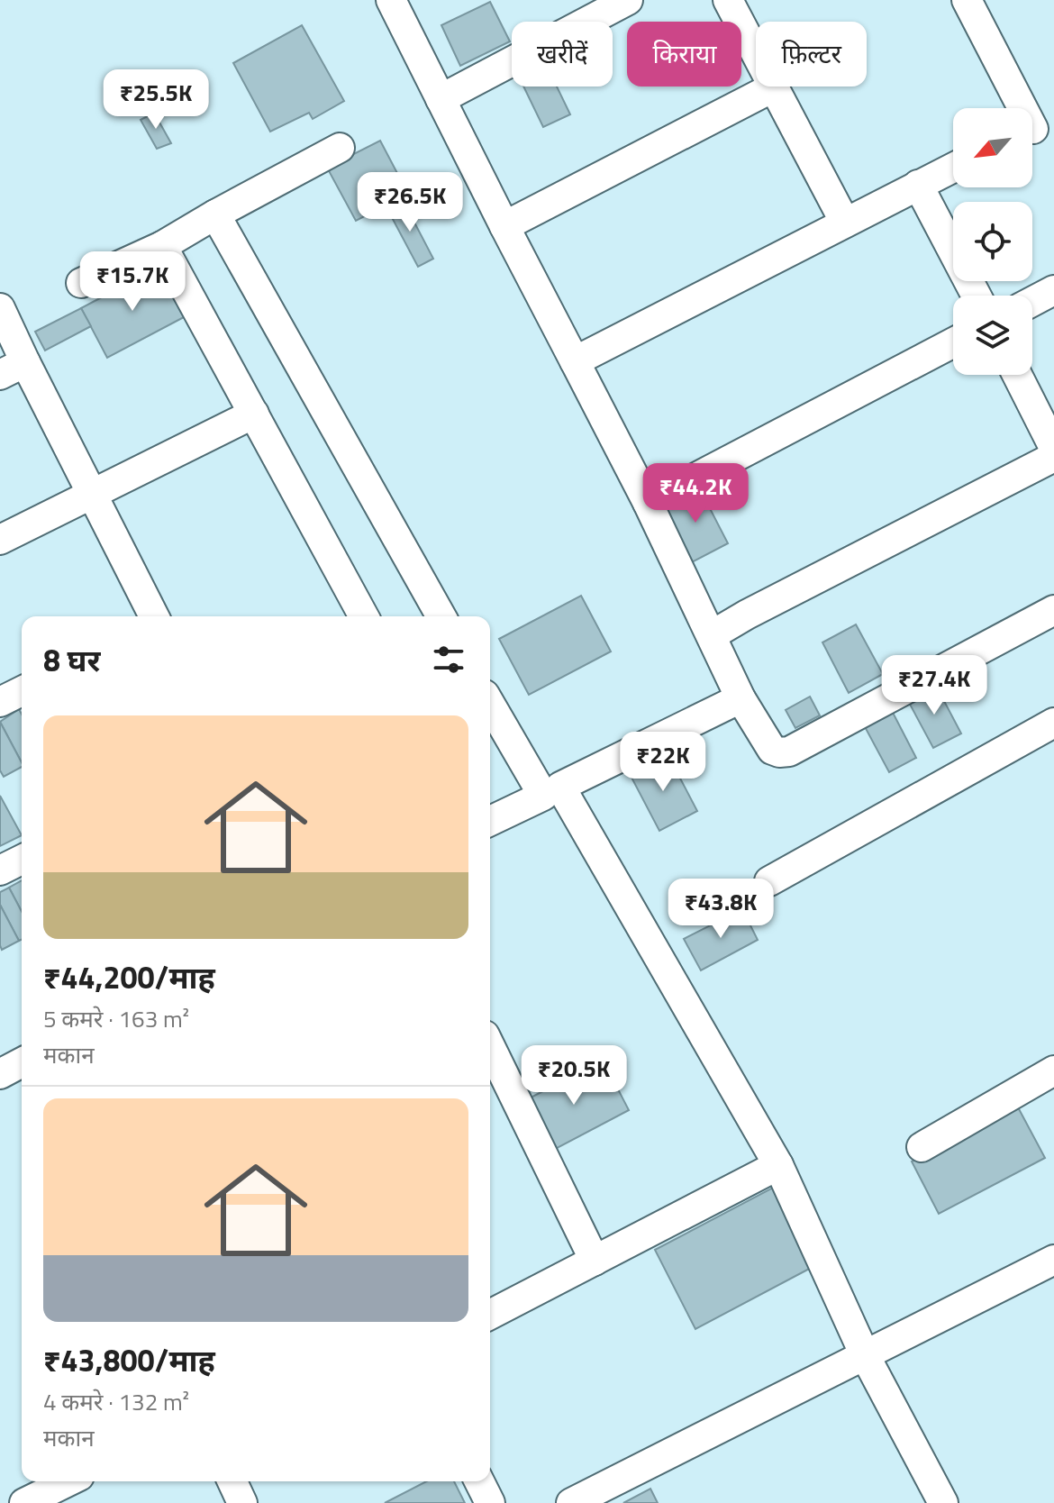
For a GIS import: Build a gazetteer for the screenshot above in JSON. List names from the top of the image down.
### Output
{
  "north": "bottom left",
  "page": {
    "chip": ["खरीदें", "किराया", "फ़िल्टर"],
    "price": [
      "₹25.5K",
      "₹26.5K",
      "₹15.7K",
      "₹44.2K",
      "₹27.4K",
      "₹22K",
      "₹43.8K",
      "₹20.5K"
    ],
    "heading": "8 घर",
    "list": [
      {
        "name": "₹44,200/माह",
        "note": "5 कमरे · 163 m² · मकान"
      },
      {
        "name": "₹43,800/माह",
        "note": "4 कमरे · 132 m² · मकान"
      }
    ]
  }
}
